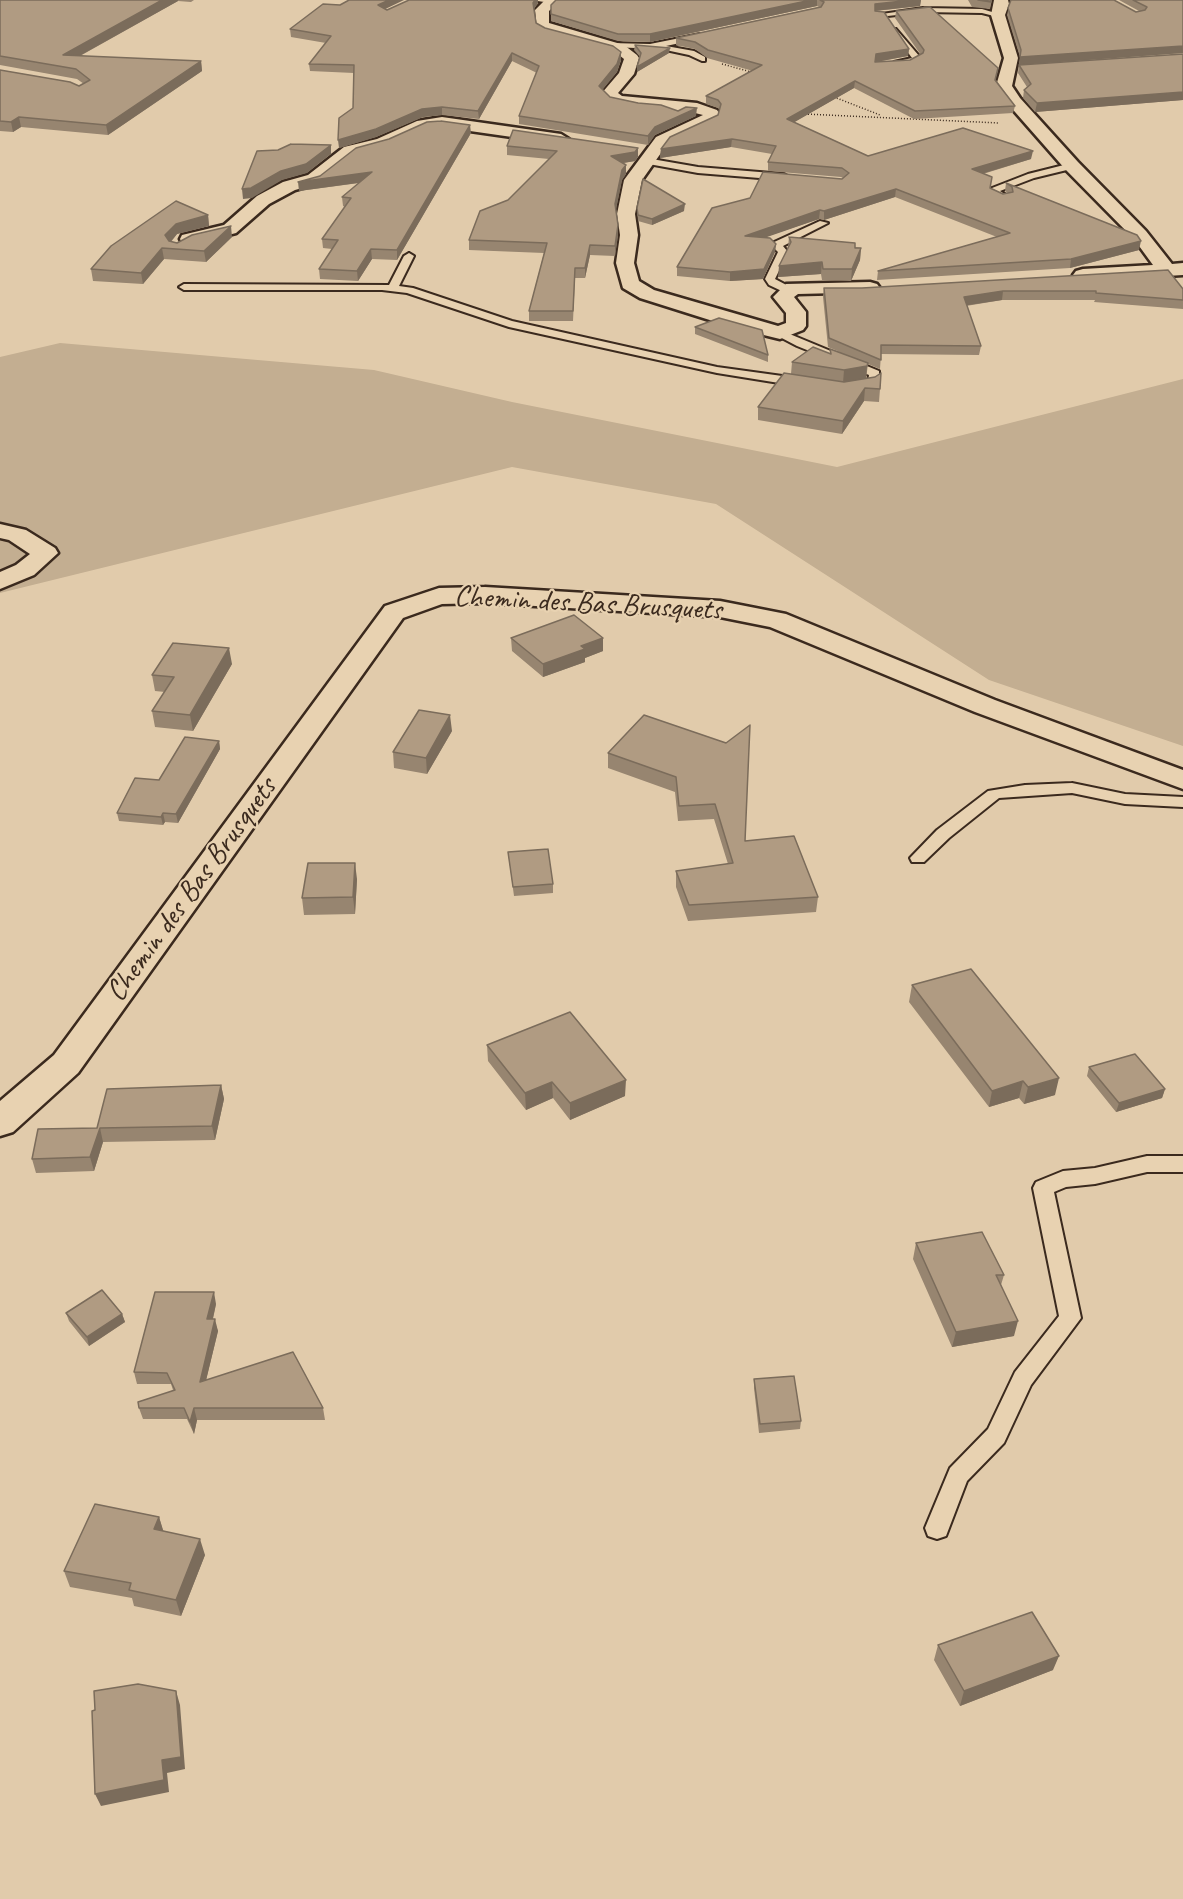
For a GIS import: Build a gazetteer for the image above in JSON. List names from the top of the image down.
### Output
{
  "streets": {
    "street": ["Chemin des Bas Brusquets"]
  }
}
